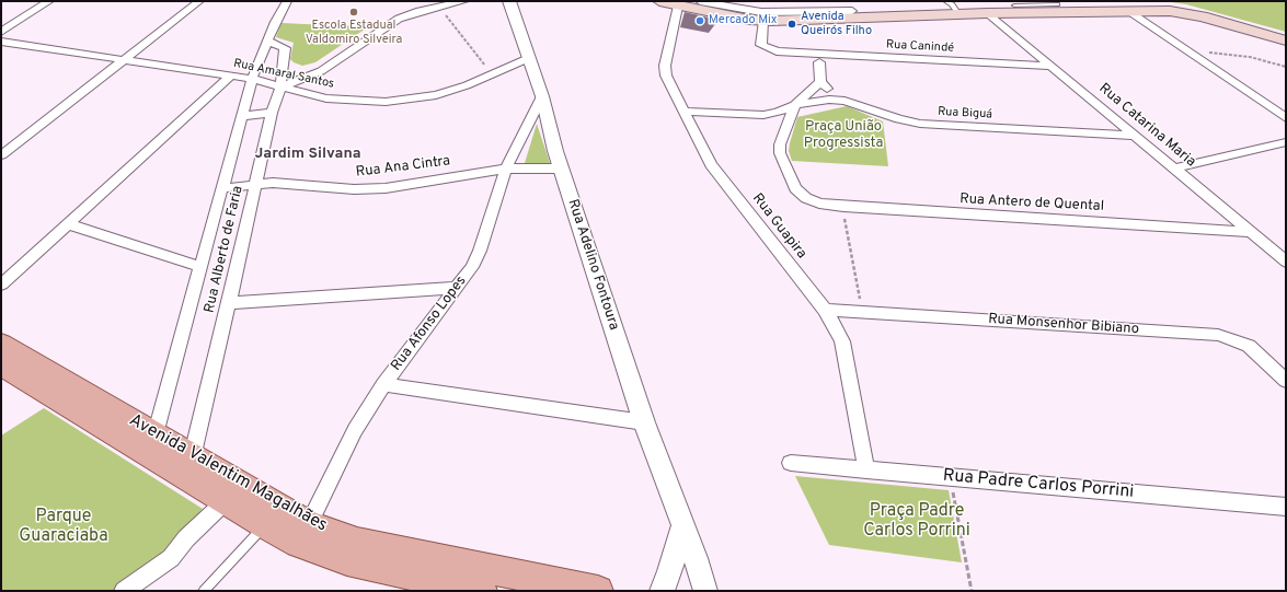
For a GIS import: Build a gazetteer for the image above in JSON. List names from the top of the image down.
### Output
{
  "streets": {
    "main road": ["Avenida Valentim Magalhães"],
    "street": [
      "Rua Canindé",
      "Rua Amaral Santos",
      "Rua Biguá",
      "Rua Catarina Maria",
      "Rua Ana Cintra",
      "Rua Antero de Quental",
      "Rua Guapira",
      "Rua Alberto de Faria",
      "Rua Adelino Fontoura",
      "Rua Afonso Lopes",
      "Rua Monsenhor Bibiano",
      "Rua Padre Carlos Porrini"
    ]
  },
  "crossings": [
    ["Rua Canindé", "Rua Catarina Maria"],
    ["Rua Amaral Santos", "Rua Alberto de Faria"],
    ["Rua Amaral Santos", "Rua Adelino Fontoura"],
    ["Rua Biguá", "Rua Catarina Maria"],
    ["Rua Biguá", "Rua Antero de Quental"],
    ["Rua Catarina Maria", "Rua Antero de Quental"],
    ["Rua Ana Cintra", "Rua Alberto de Faria"],
    ["Rua Ana Cintra", "Rua Adelino Fontoura"],
    ["Rua Ana Cintra", "Rua Afonso Lopes"],
    ["Rua Guapira", "Rua Monsenhor Bibiano"],
    ["Rua Guapira", "Rua Padre Carlos Porrini"],
    ["Rua Alberto de Faria", "Avenida Valentim Magalhães"],
    ["Rua Adelino Fontoura", "Rua Afonso Lopes"],
    ["Rua Afonso Lopes", "Avenida Valentim Magalhães"]
  ],
  "districts": ["Jardim Silvana"],
  "parks": ["Praça União Progressista", "Praça Padre Carlos Porrini", "Parque Guaraciaba"],
  "places": ["Escola Estadual Valdomiro Silveira", "Mercado Mix", "Avenida Queirós Filho"]
}
